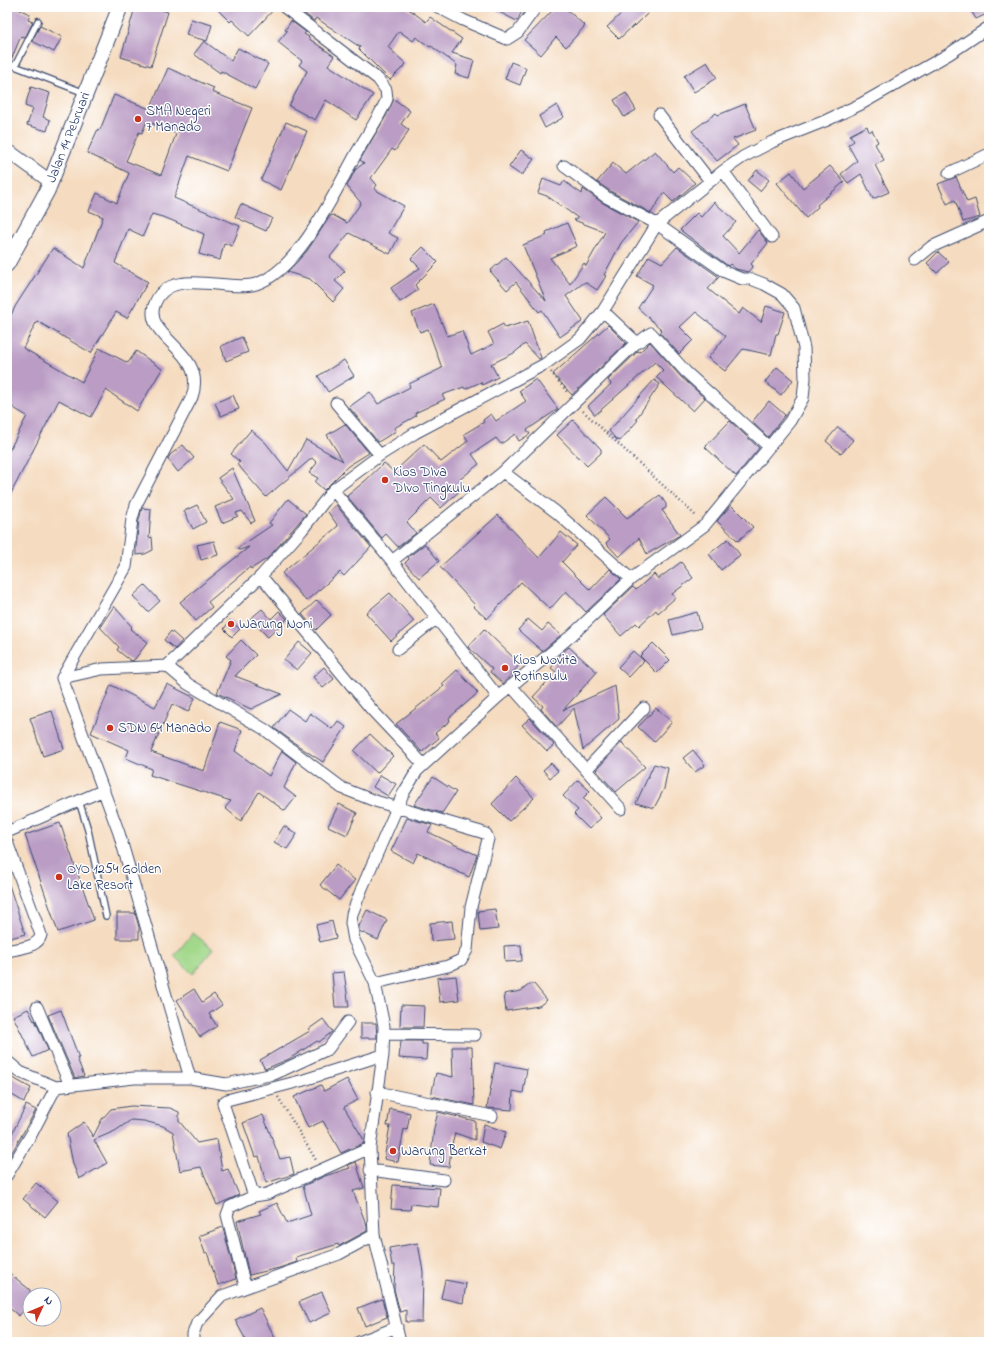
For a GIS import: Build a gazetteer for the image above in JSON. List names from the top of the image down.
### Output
{
  "streets": {
    "main road": ["Jalan 14 Pebruari"]
  },
  "places": [
    "SMA Negeri 7 Manado",
    "Kios DIva DIvo Tingkulu",
    "Warung Noni",
    "Kios Novita Rotinsulu",
    "SDN 64 Manado",
    "OYO 1254 Golden Lake Resort",
    "Warung Berkat"
  ],
  "north": "top right"
}
